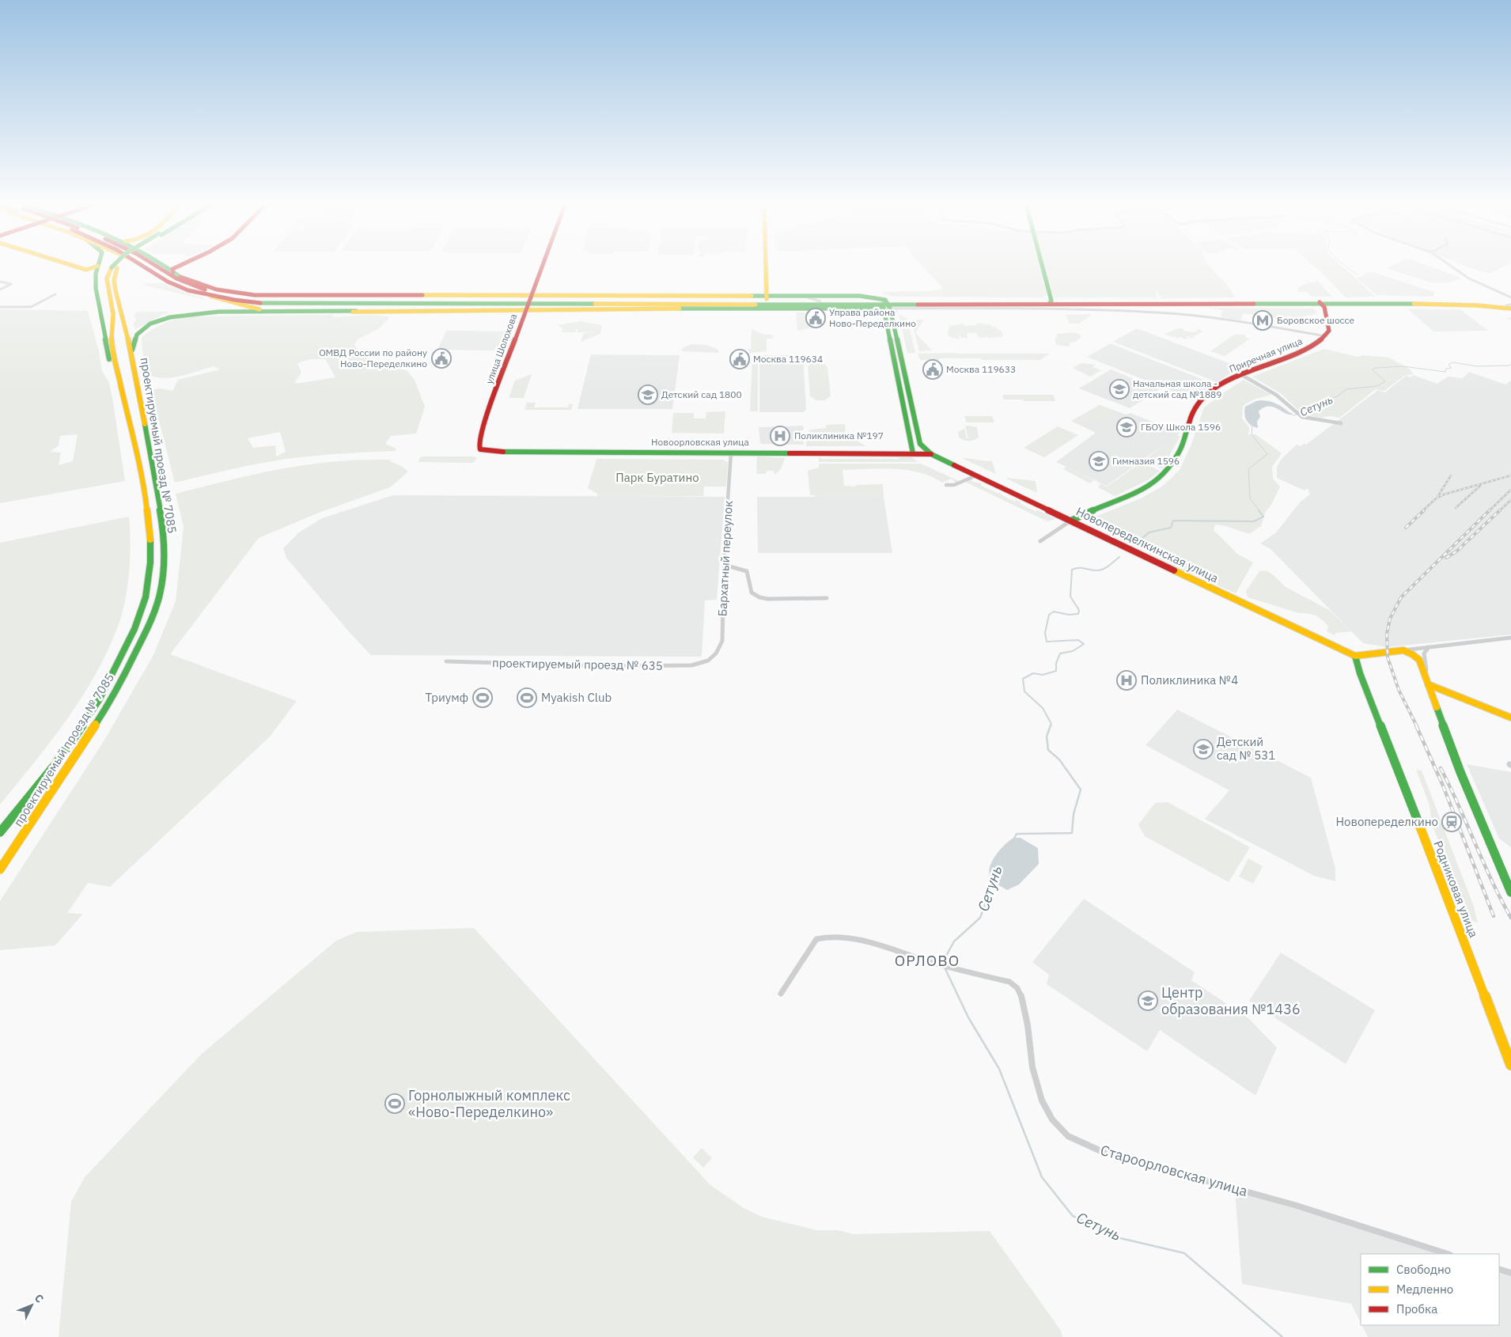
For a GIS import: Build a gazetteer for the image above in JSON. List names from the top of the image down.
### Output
{
  "streets": {
    "main road": [
      "улица Шолохова",
      "Приречная улица",
      "Новоорловская улица",
      "проектируемый проезд № 7085",
      "Новопеределкинская улица",
      "Родниковая улица"
    ],
    "street": ["Бархатный переулок", "проектируемый проезд № 635", "Староорловская улица"]
  },
  "crossings": [
    ["улица Шолохова", "Новоорловская улица"],
    ["Приречная улица", "Новопеределкинская улица"],
    ["Новоорловская улица", "Новопеределкинская улица"],
    ["Новоорловская улица", "Бархатный переулок"],
    ["Новопеределкинская улица", "Родниковая улица"],
    ["Бархатный переулок", "проектируемый проезд № 635"]
  ],
  "districts": ["ОРЛОВО"],
  "water": ["Сетунь"],
  "parks": ["Парк Буратино"],
  "places": {
    "public building": [
      "Управа района Ново-Переделкино",
      "ОМВД России по району Ново-Переделкино",
      "Москва 119634",
      "Москва 119633"
    ],
    "metro station": ["Боровское шоссе"],
    "school or university": [
      "Начальная школа - детский сад №1889",
      "Детский сад 1800",
      "ГБОУ Школа 1596",
      "Гимназия 1596",
      "Детский сад № 531",
      "Центр образования №1436"
    ],
    "hospital": ["Поликлиника №197", "Поликлиника №4"],
    "sports": ["Триумф", "Myakish Club", "Горнолыжный комплекс «Ново-Переделкино»"],
    "station": ["Новопеределкино"]
  },
  "legend": ["Свободно", "Медленно", "Пробка"],
  "north": "top right"
}
